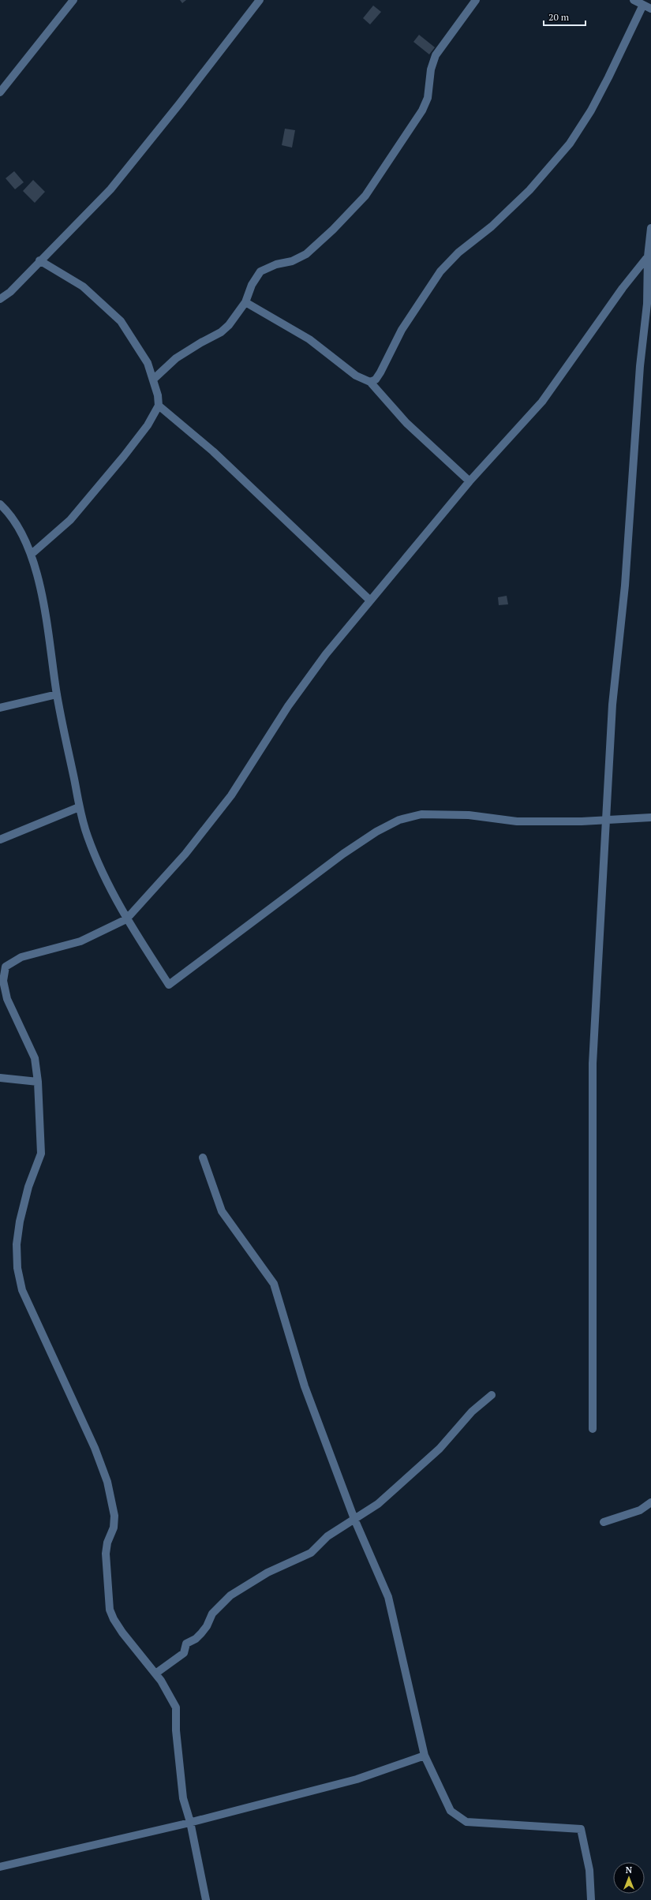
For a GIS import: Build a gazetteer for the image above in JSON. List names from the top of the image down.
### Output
{
  "scale_bar": "20 m",
  "north": "top"
}
